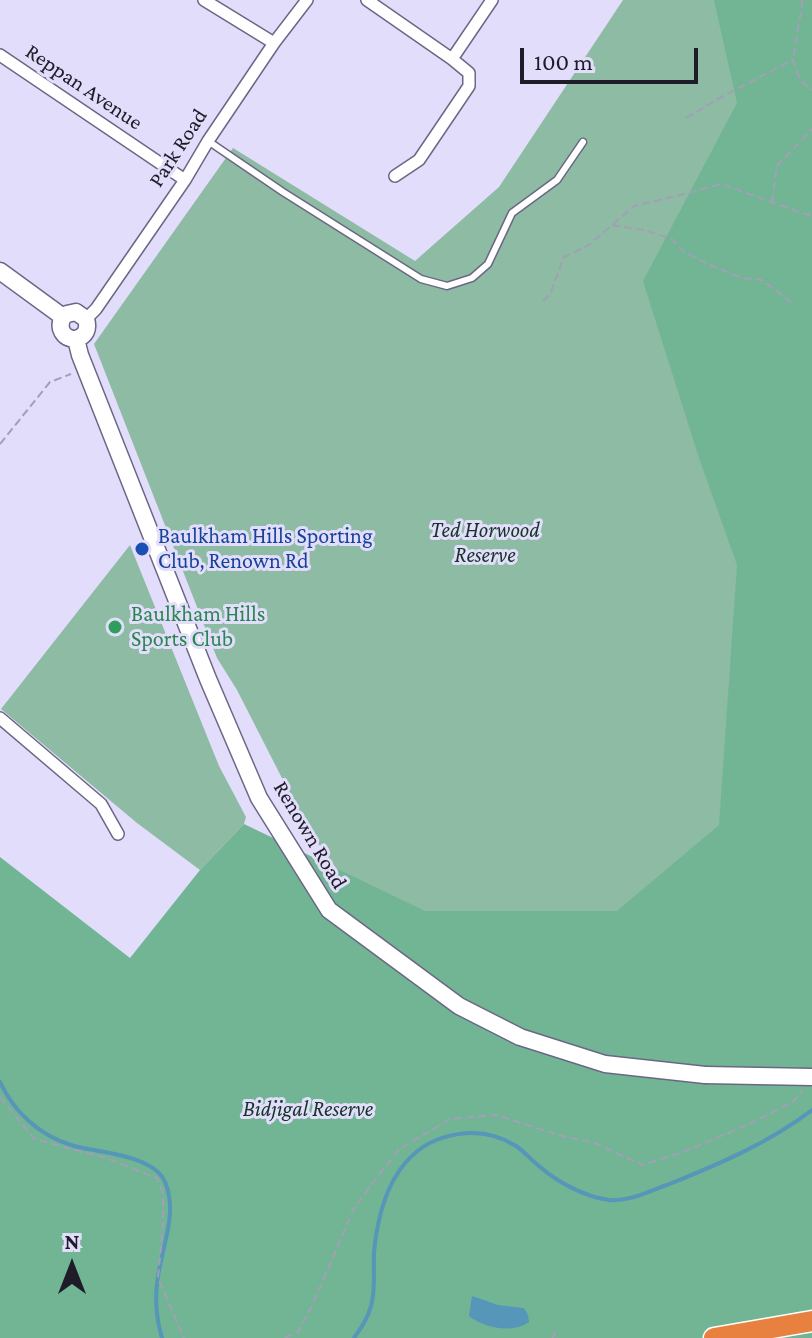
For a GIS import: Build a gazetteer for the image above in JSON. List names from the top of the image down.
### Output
{
  "streets": {
    "main road": ["Renown Road"],
    "street": ["Reppan Avenue", "Park Road"]
  },
  "crossings": [
    ["Reppan Avenue", "Park Road"],
    ["Park Road", "Renown Road"]
  ],
  "parks": ["Ted Horwood Reserve", "Bidjigal Reserve"],
  "places": ["Baulkham Hills Sporting Club, Renown Rd", "Baulkham Hills Sports Club"],
  "scale_bar": "100 m",
  "north": "top"
}
